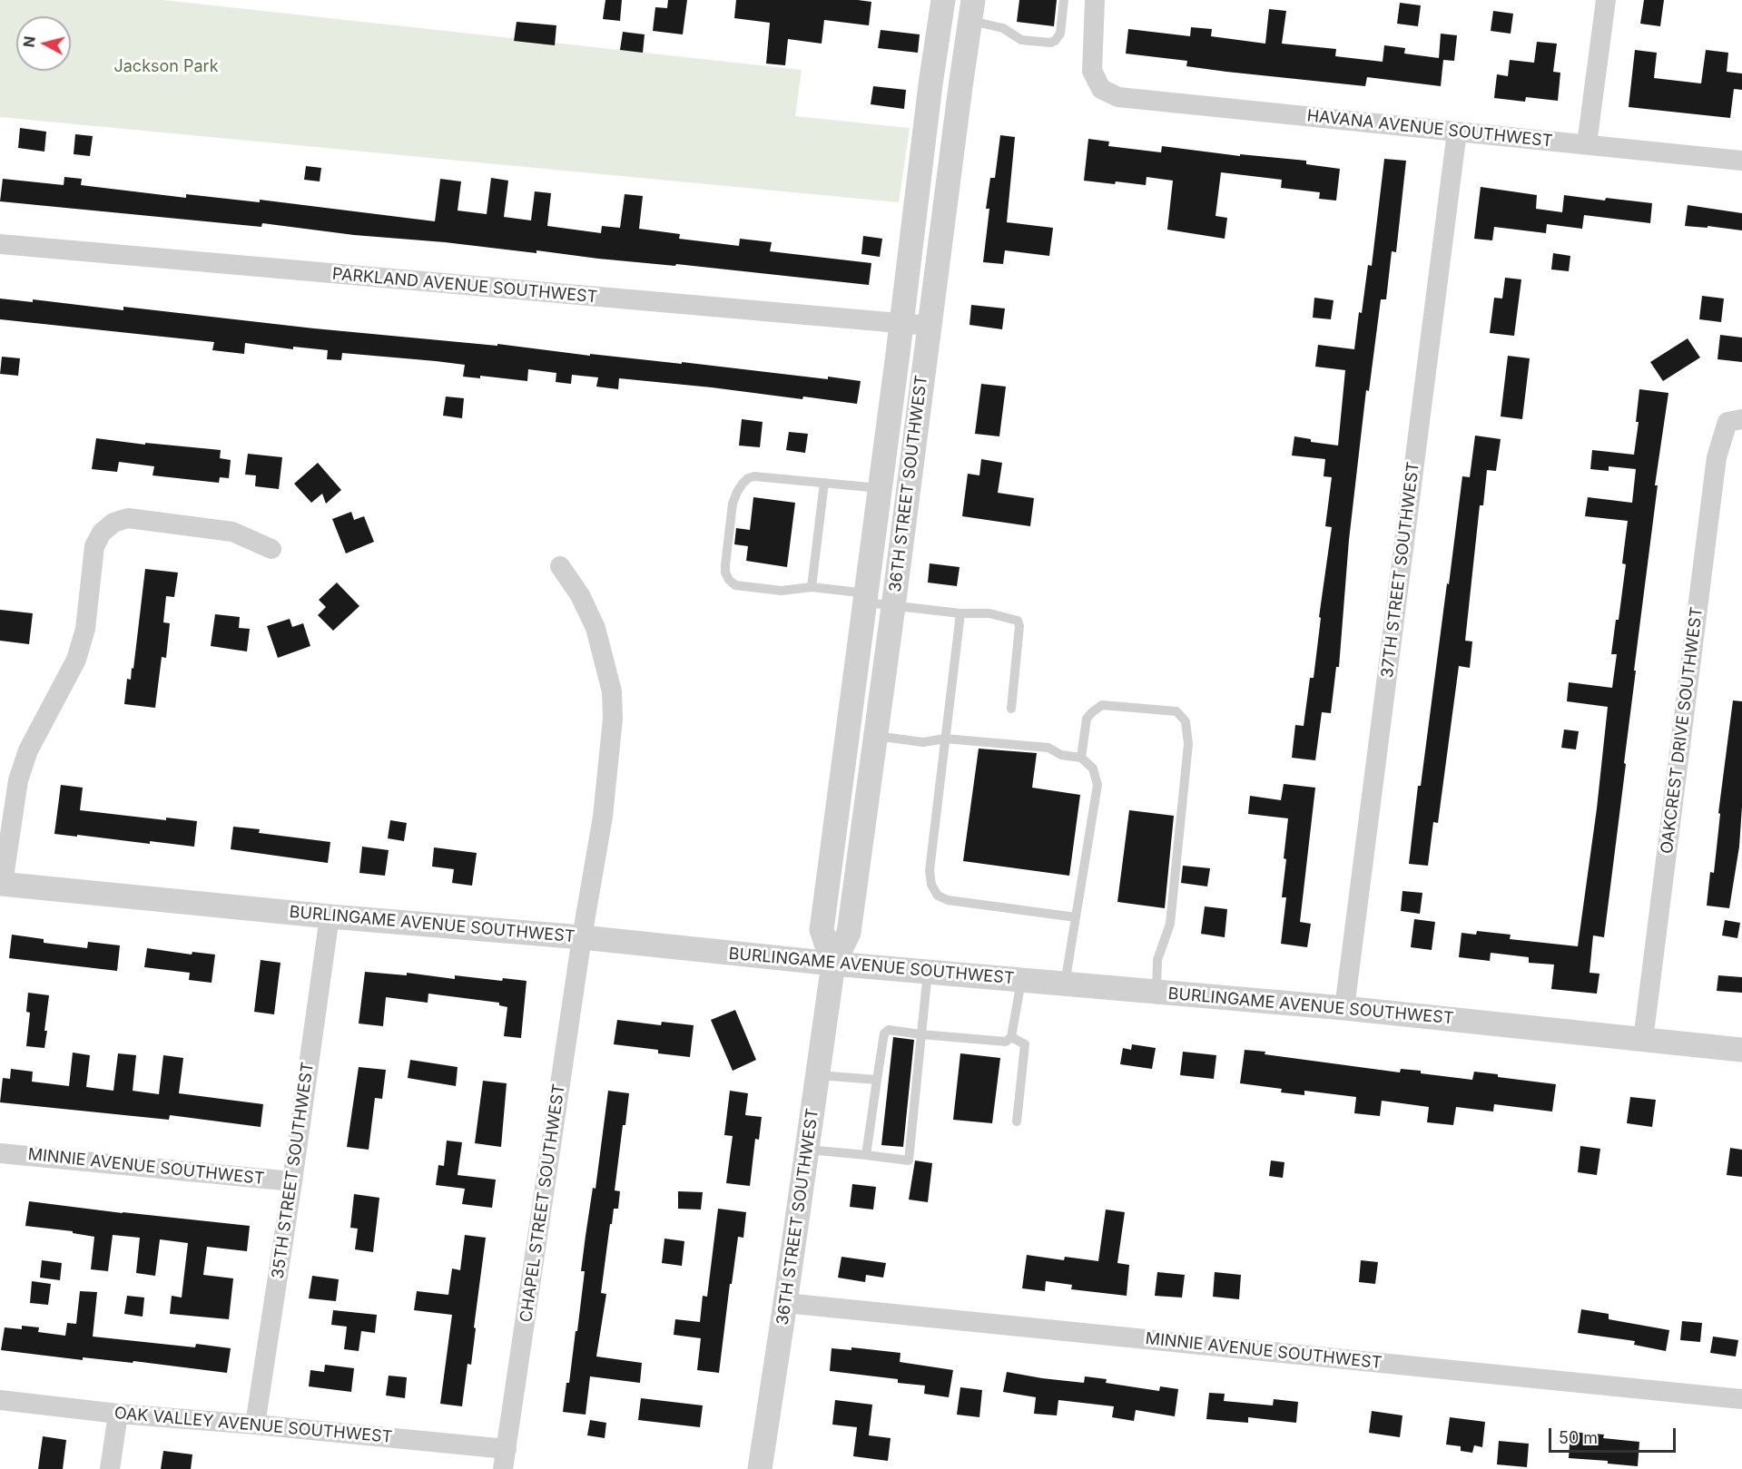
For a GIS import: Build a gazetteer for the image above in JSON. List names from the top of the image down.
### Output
{
  "streets": {
    "street": [
      "HAVANA AVENUE SOUTHWEST",
      "PARKLAND AVENUE SOUTHWEST",
      "36TH STREET SOUTHWEST",
      "37TH STREET SOUTHWEST",
      "OAKCREST DRIVE SOUTHWEST",
      "BURLINGAME AVENUE SOUTHWEST",
      "MINNIE AVENUE SOUTHWEST",
      "35TH STREET SOUTHWEST",
      "CHAPEL STREET SOUTHWEST",
      "OAK VALLEY AVENUE SOUTHWEST"
    ]
  },
  "crossings": [
    ["HAVANA AVENUE SOUTHWEST", "37TH STREET SOUTHWEST"],
    ["PARKLAND AVENUE SOUTHWEST", "36TH STREET SOUTHWEST"],
    ["36TH STREET SOUTHWEST", "BURLINGAME AVENUE SOUTHWEST"],
    ["36TH STREET SOUTHWEST", "MINNIE AVENUE SOUTHWEST"],
    ["37TH STREET SOUTHWEST", "BURLINGAME AVENUE SOUTHWEST"],
    ["OAKCREST DRIVE SOUTHWEST", "BURLINGAME AVENUE SOUTHWEST"],
    ["BURLINGAME AVENUE SOUTHWEST", "35TH STREET SOUTHWEST"],
    ["BURLINGAME AVENUE SOUTHWEST", "CHAPEL STREET SOUTHWEST"],
    ["MINNIE AVENUE SOUTHWEST", "35TH STREET SOUTHWEST"],
    ["35TH STREET SOUTHWEST", "OAK VALLEY AVENUE SOUTHWEST"],
    ["CHAPEL STREET SOUTHWEST", "OAK VALLEY AVENUE SOUTHWEST"]
  ],
  "parks": ["Jackson Park"],
  "scale_bar": "50 m",
  "north": "left"
}
